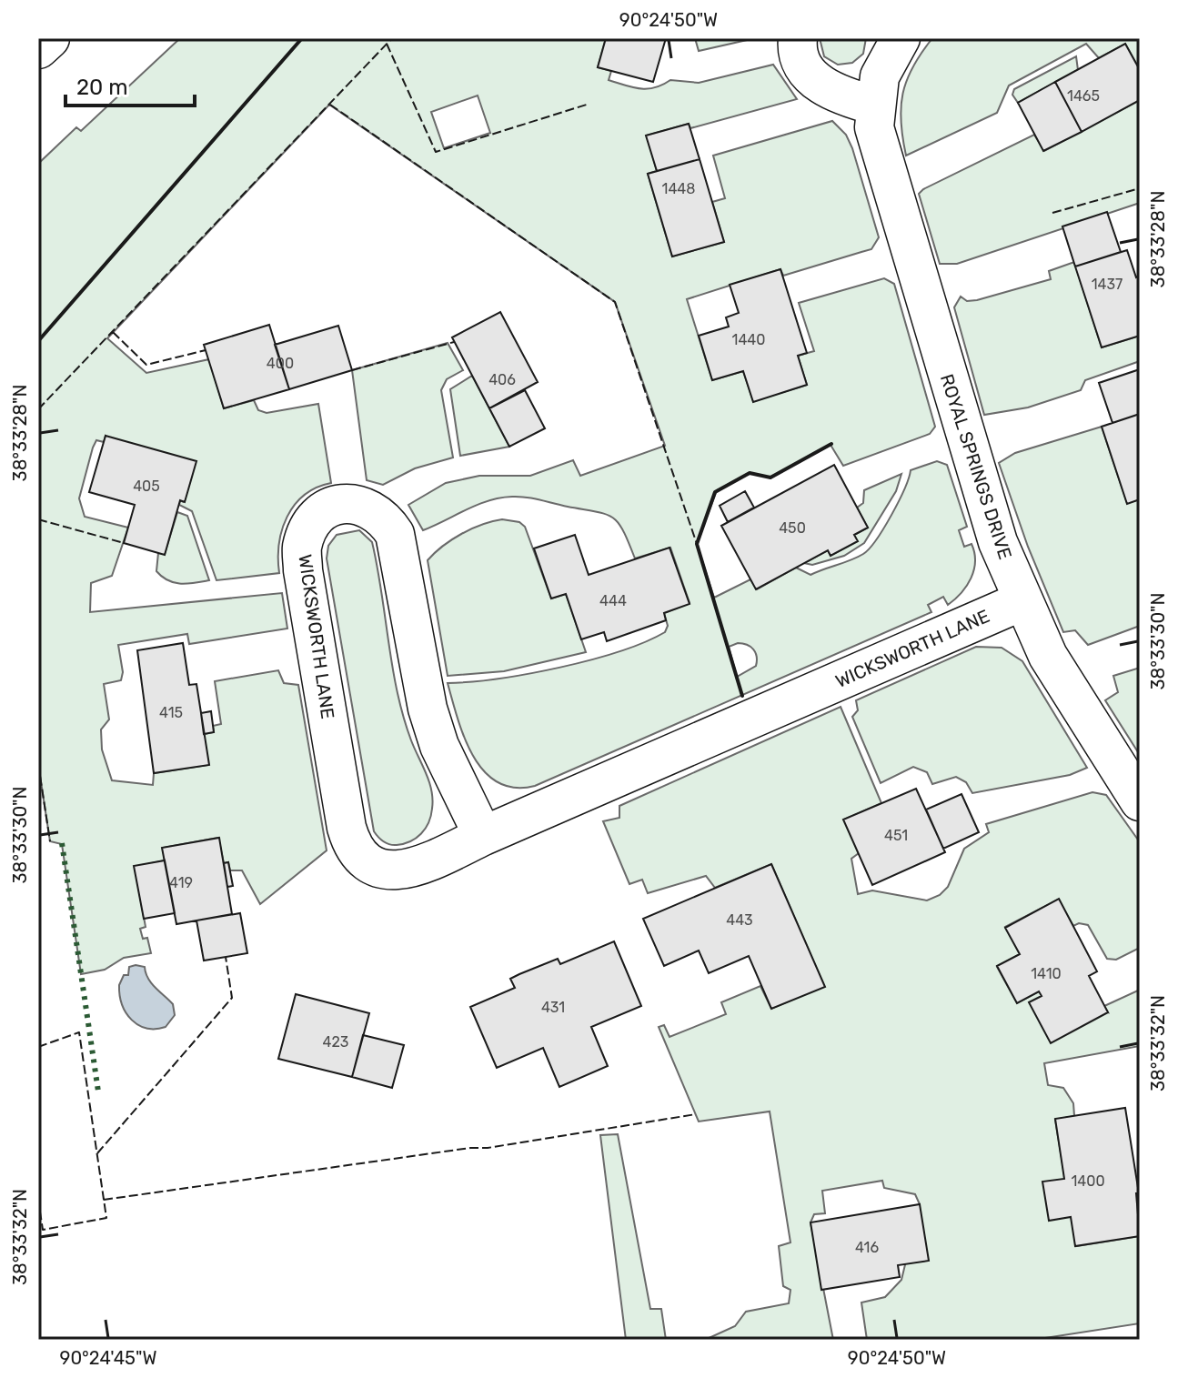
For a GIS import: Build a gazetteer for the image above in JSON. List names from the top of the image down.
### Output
{
  "streets": {
    "street": ["ROYAL SPRINGS DRIVE", "WICKSWORTH LANE"]
  },
  "crossings": [
    ["ROYAL SPRINGS DRIVE", "WICKSWORTH LANE"]
  ],
  "house_numbers": [
    "1465",
    "1448",
    "1437",
    "1440",
    "400",
    "406",
    "405",
    "450",
    "444",
    "415",
    "451",
    "419",
    "443",
    "1410",
    "431",
    "423",
    "1400",
    "416"
  ],
  "scale_bar": "20 m",
  "coordinates": [
    "90°24'50\"W",
    "38°33'28\"N",
    "38°33'30\"N",
    "38°33'32\"N",
    "90°24'45\"W"
  ]
}
